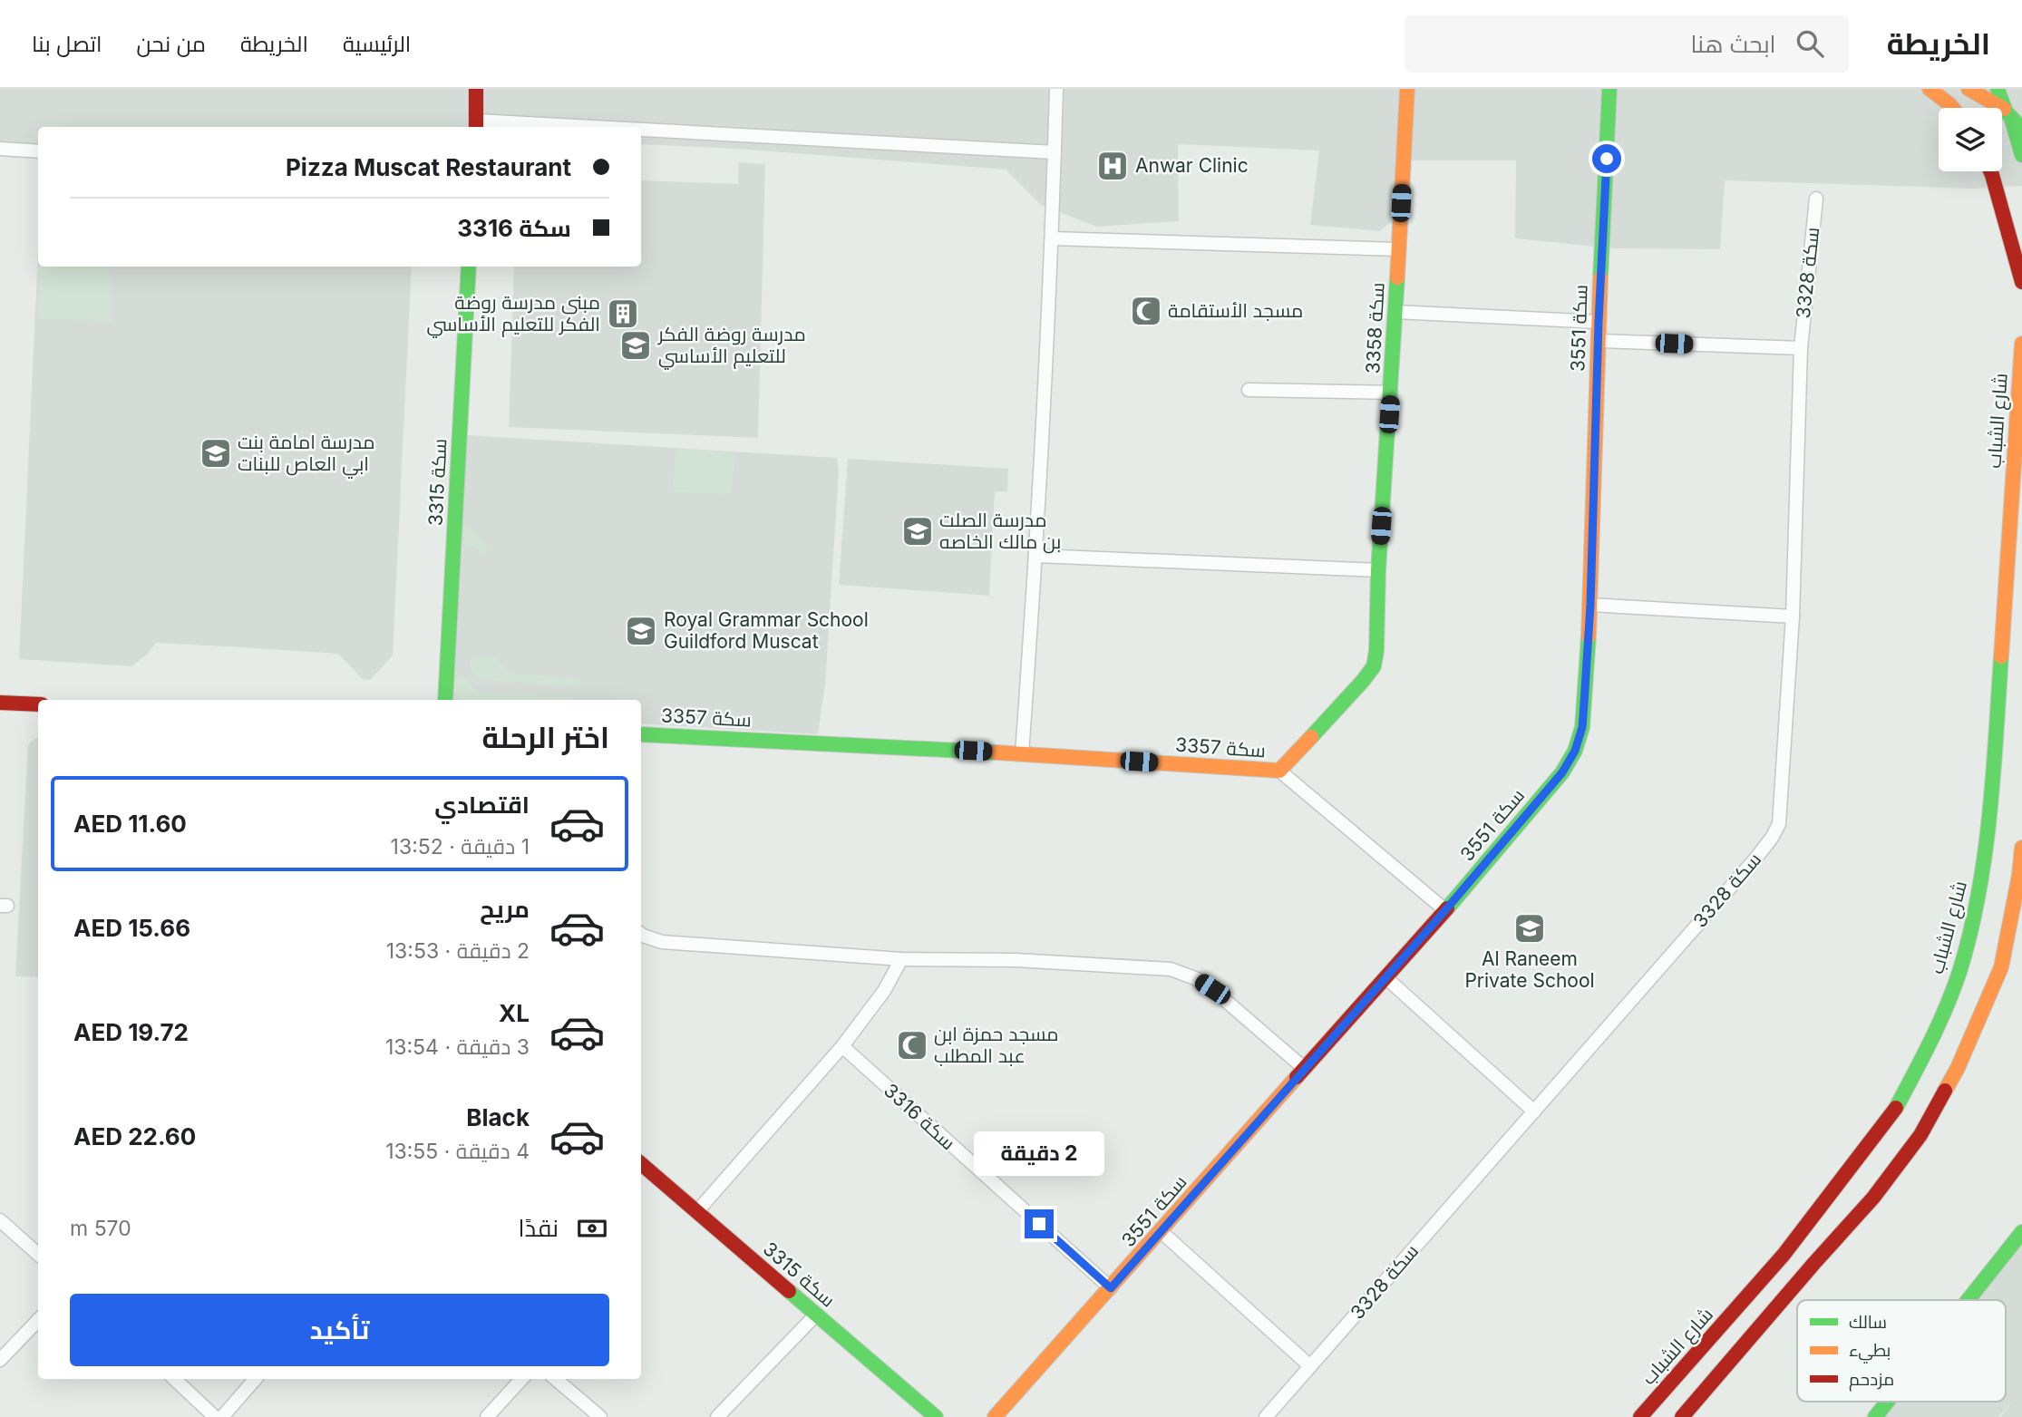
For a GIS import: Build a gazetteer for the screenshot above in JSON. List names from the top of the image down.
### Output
{
  "streets": {
    "street": [
      "سكة 3328",
      "سكة 3358",
      "سكة 3551",
      "شارع الشباب",
      "سكة 3315",
      "سكة 3357",
      "سكة 3316"
    ]
  },
  "crossings": [
    ["سكة 3358", "سكة 3357"],
    ["سكة 3551", "سكة 3357"],
    ["سكة 3551", "سكة 3316"]
  ],
  "places": {
    "hospital": ["Anwar Clinic"],
    "mosque": ["مسجد الأستقامة", "مسجد حمزة ابن عبد المطلب"],
    "building": ["مبنى مدرسة روضة الفكر للتعليم الأساسي"],
    "school or university": [
      "مدرسة روضة الفكر للتعليم الأساسي",
      "مدرسة امامة بنت ابي العاص للبنات",
      "مدرسة الصلت بن مالك الخاصه",
      "Royal Grammar School Guildford Muscat",
      "Al Raneem Private School"
    ]
  },
  "legend": ["سالك", "بطيء", "مزدحم"],
  "page": {
    "header": "الخريطة",
    "search": "ابحث هنا",
    "nav": [
      "الرئيسية",
      "الخريطة",
      "من نحن",
      "اتصل بنا"
    ],
    "banner": ["Pizza Muscat Restaurant", "سكة 3316"],
    "heading": "اختر الرحلة",
    "list": [
      {
        "name": "اقتصادي",
        "note": "1 دقيقة · 13:52",
        "value": "AED 11.60"
      },
      {
        "name": "مريح",
        "note": "2 دقيقة · 13:53",
        "value": "AED 15.66"
      },
      {
        "name": "XL",
        "note": "3 دقيقة · 13:54",
        "value": "AED 19.72"
      },
      {
        "name": "Black",
        "note": "4 دقيقة · 13:55",
        "value": "AED 22.60"
      }
    ],
    "bubble": "2 دقيقة",
    "pay": ["نقدًا", "570 m"],
    "buttons": "تأكيد"
  }
}
